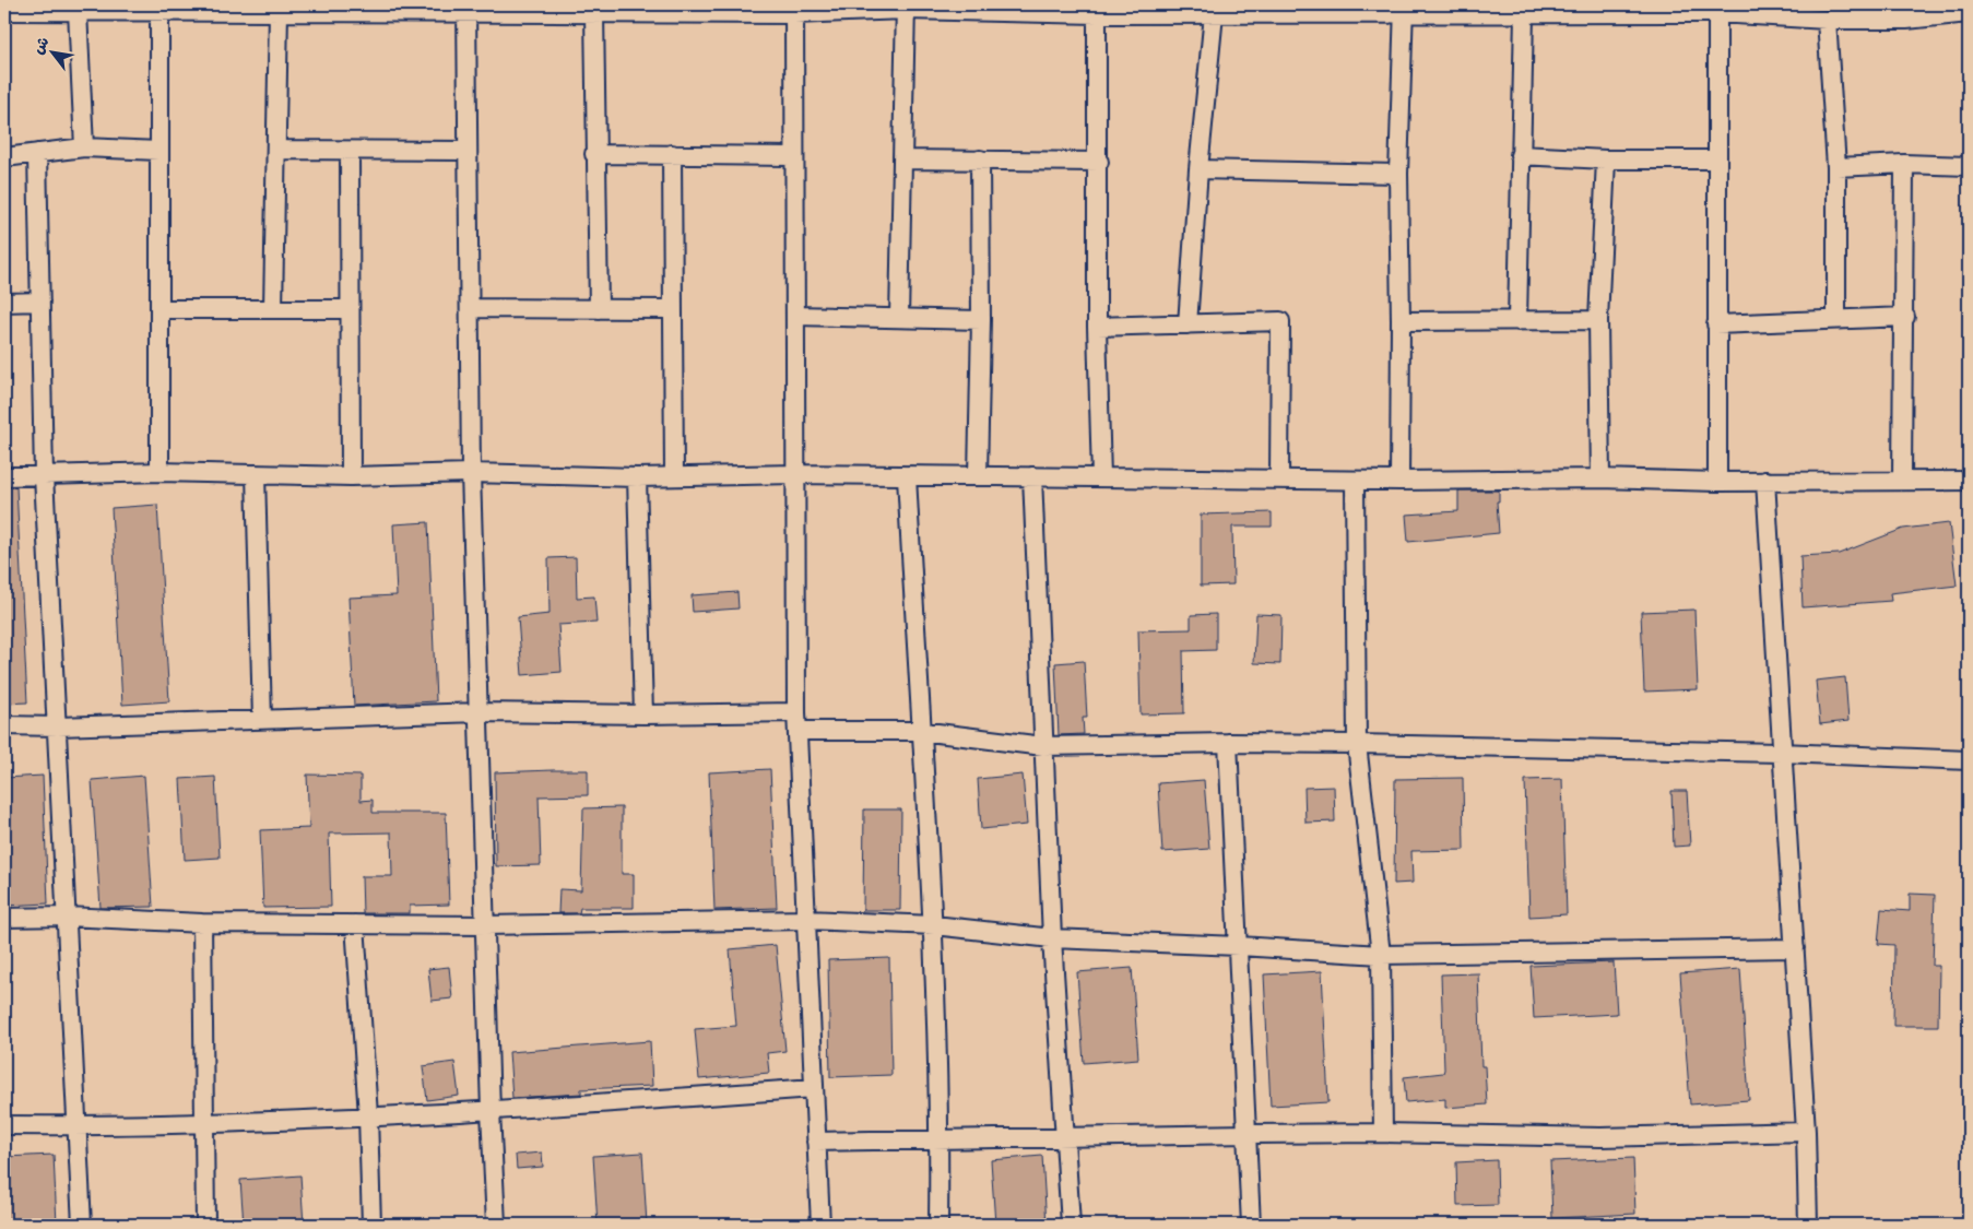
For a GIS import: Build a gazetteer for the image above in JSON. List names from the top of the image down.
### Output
{
  "north": "top left"
}
